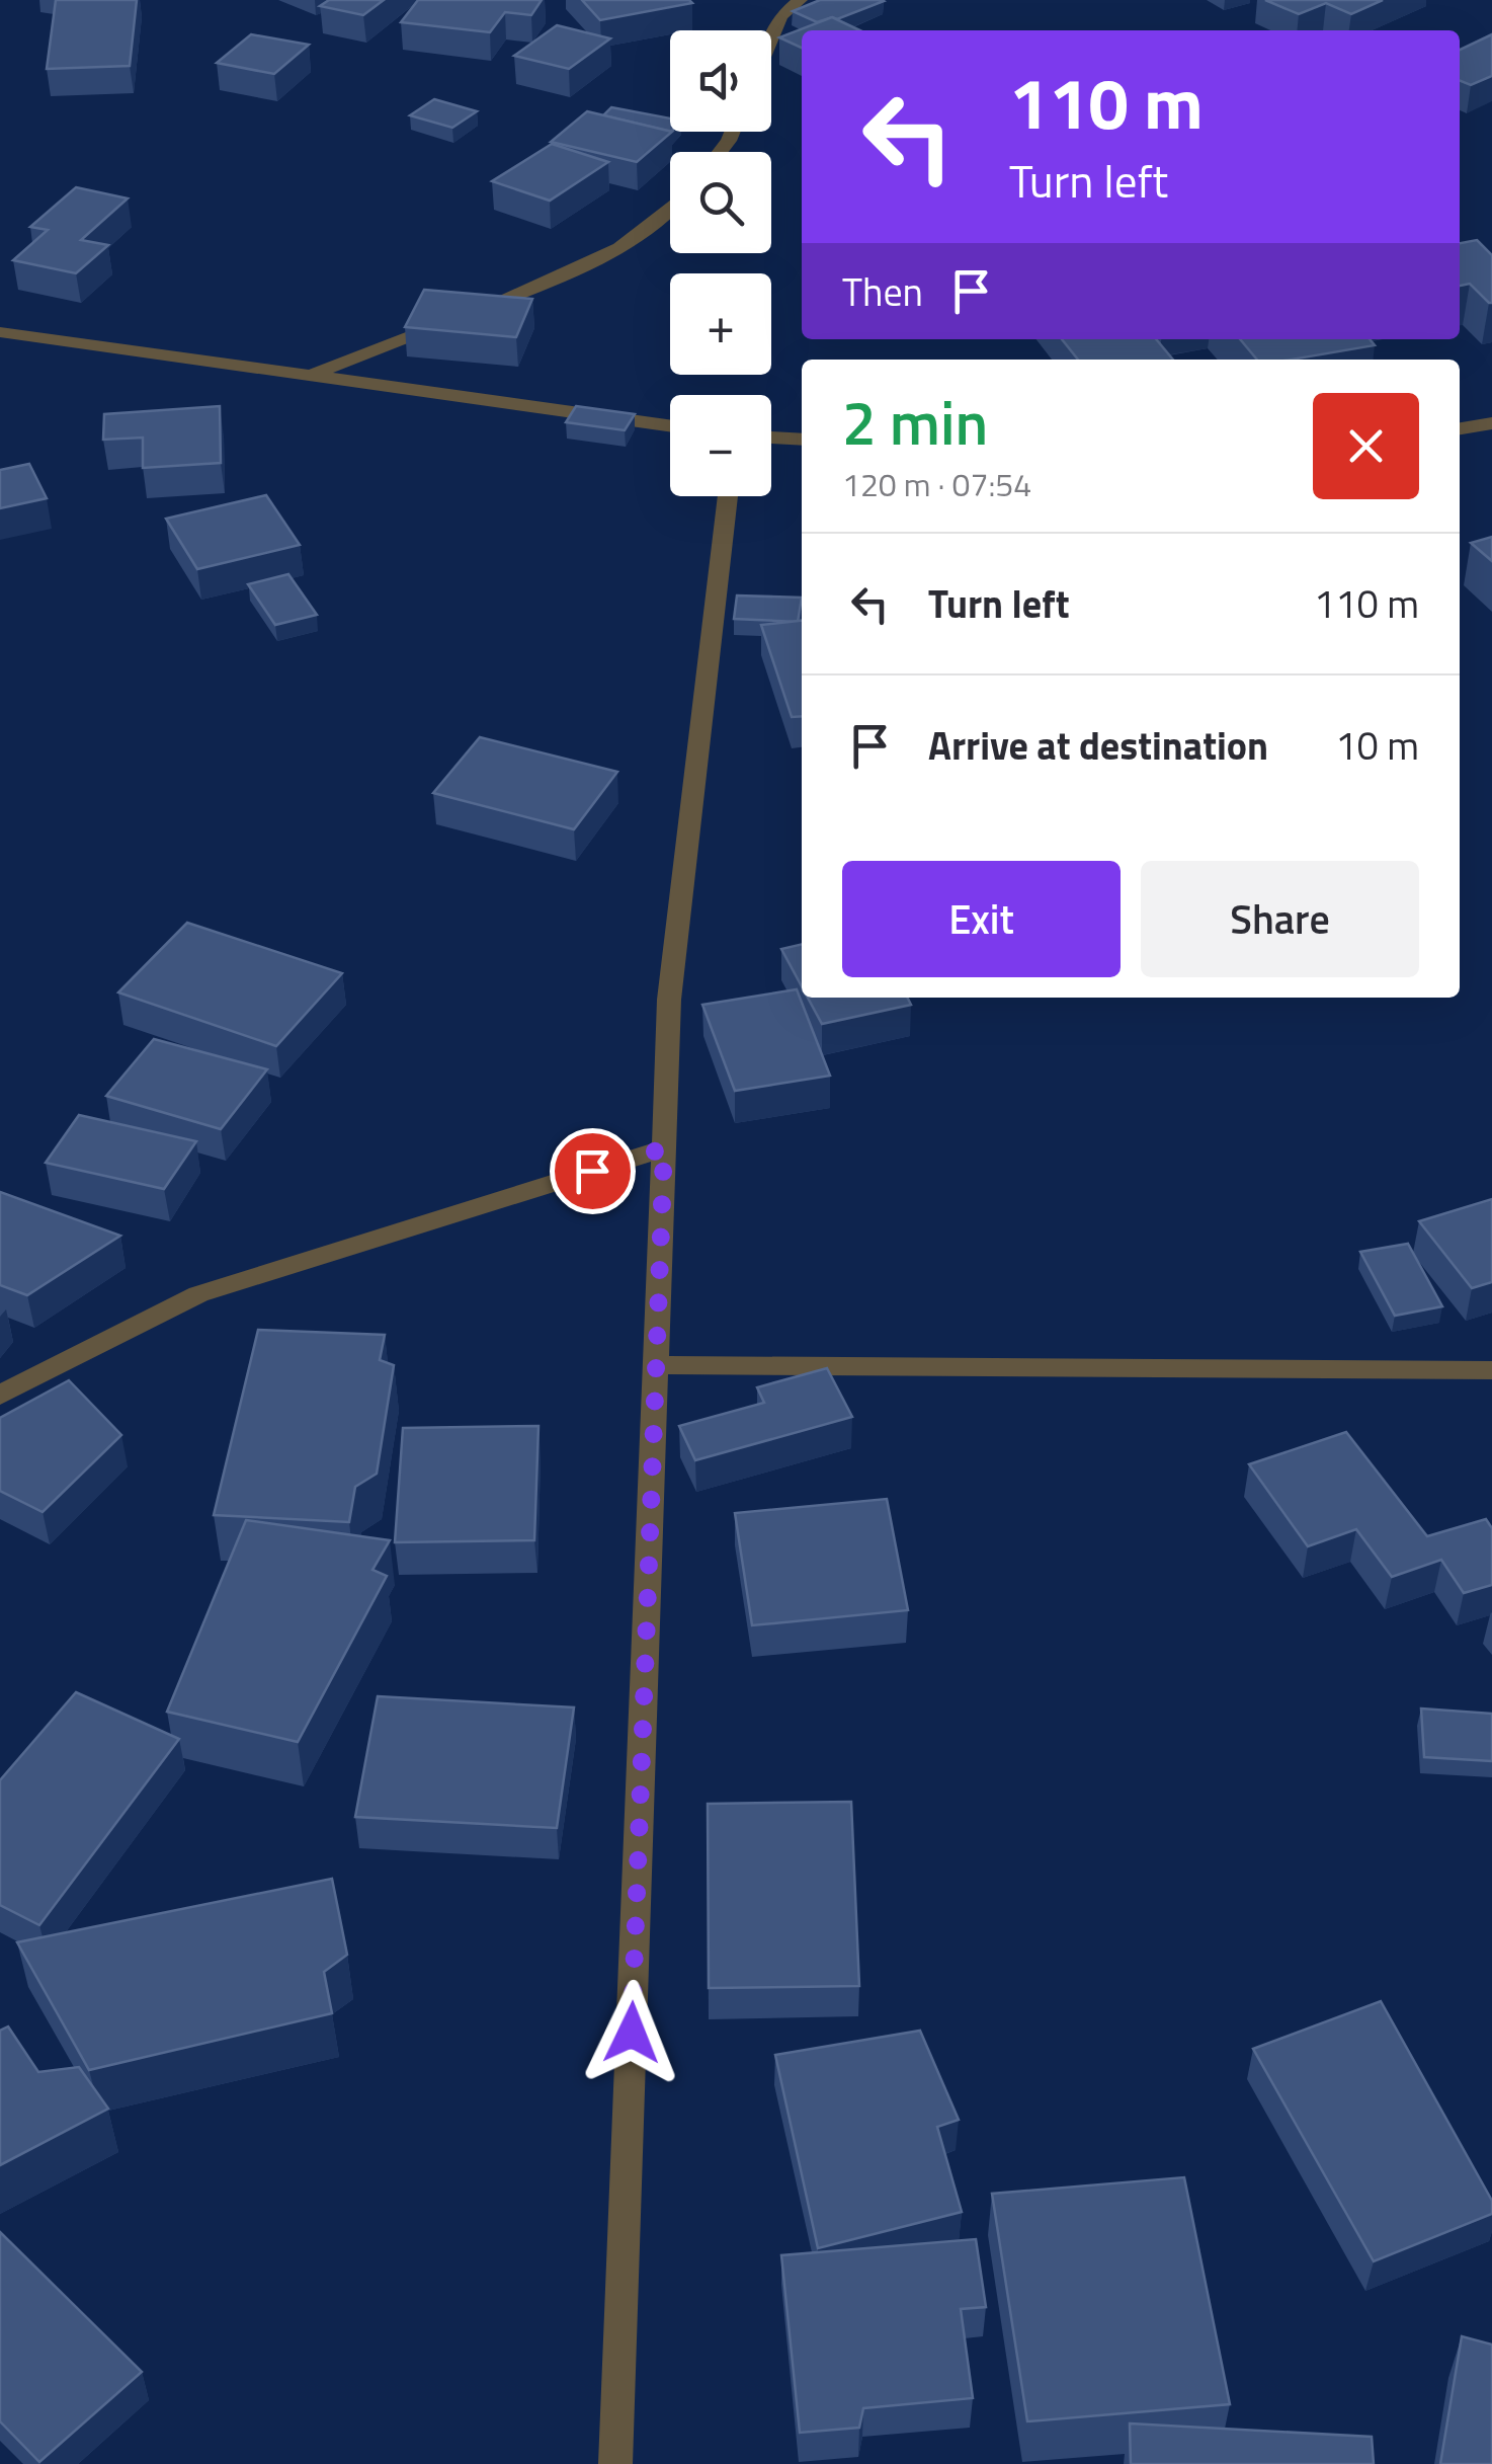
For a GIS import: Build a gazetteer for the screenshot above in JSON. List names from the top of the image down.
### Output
{
  "page": {
    "map_buttons": ["+", "−"],
    "turn": ["110 m", "Turn left"],
    "then": "Then",
    "heading": ["2 min", "120 m · 07:54"],
    "list": [
      {
        "name": "Turn left",
        "value": "110 m"
      },
      {
        "name": "Arrive at destination",
        "value": "10 m"
      }
    ],
    "buttons": ["Exit", "Share"]
  }
}
